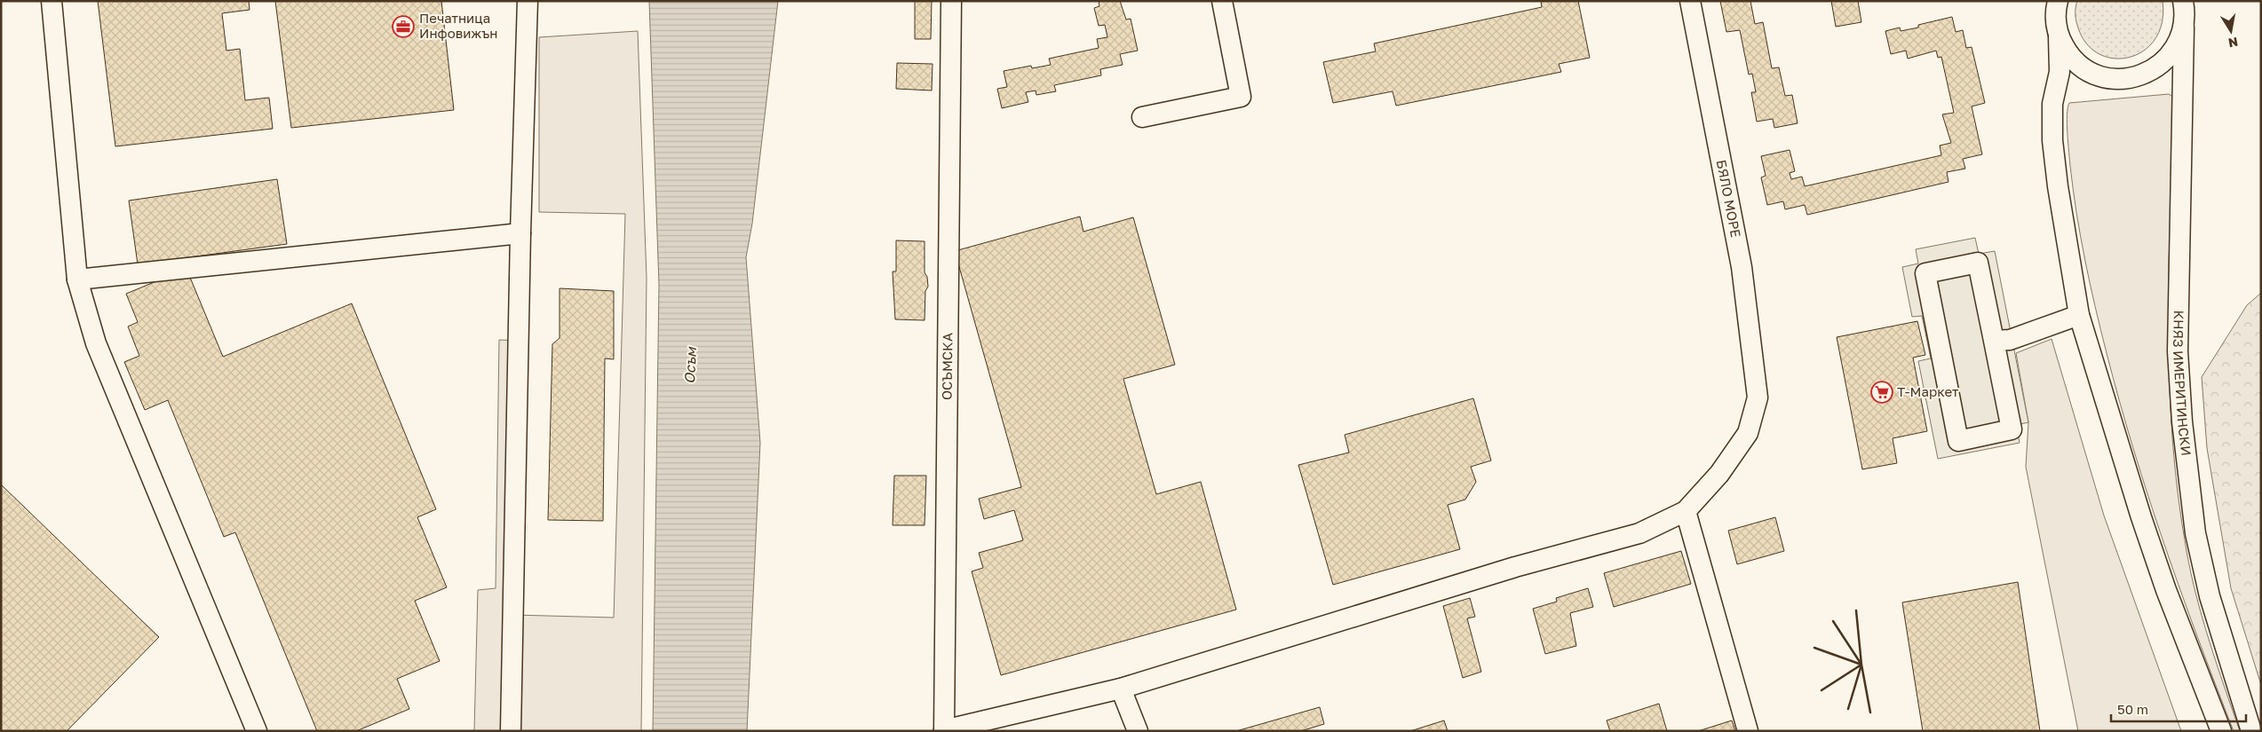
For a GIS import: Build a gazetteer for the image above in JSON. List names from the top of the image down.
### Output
{
  "streets": {
    "street": ["БЯЛО МОРЕ", "ОСЪМСКА", "КНЯЗ ИМЕРИТИНСКИ"]
  },
  "water": ["Осъм"],
  "places": {
    "office": ["Печатница Инфовижън"],
    "supermarket": ["Т-Маркет"]
  },
  "scale_bar": "50 m",
  "north": "bottom"
}
